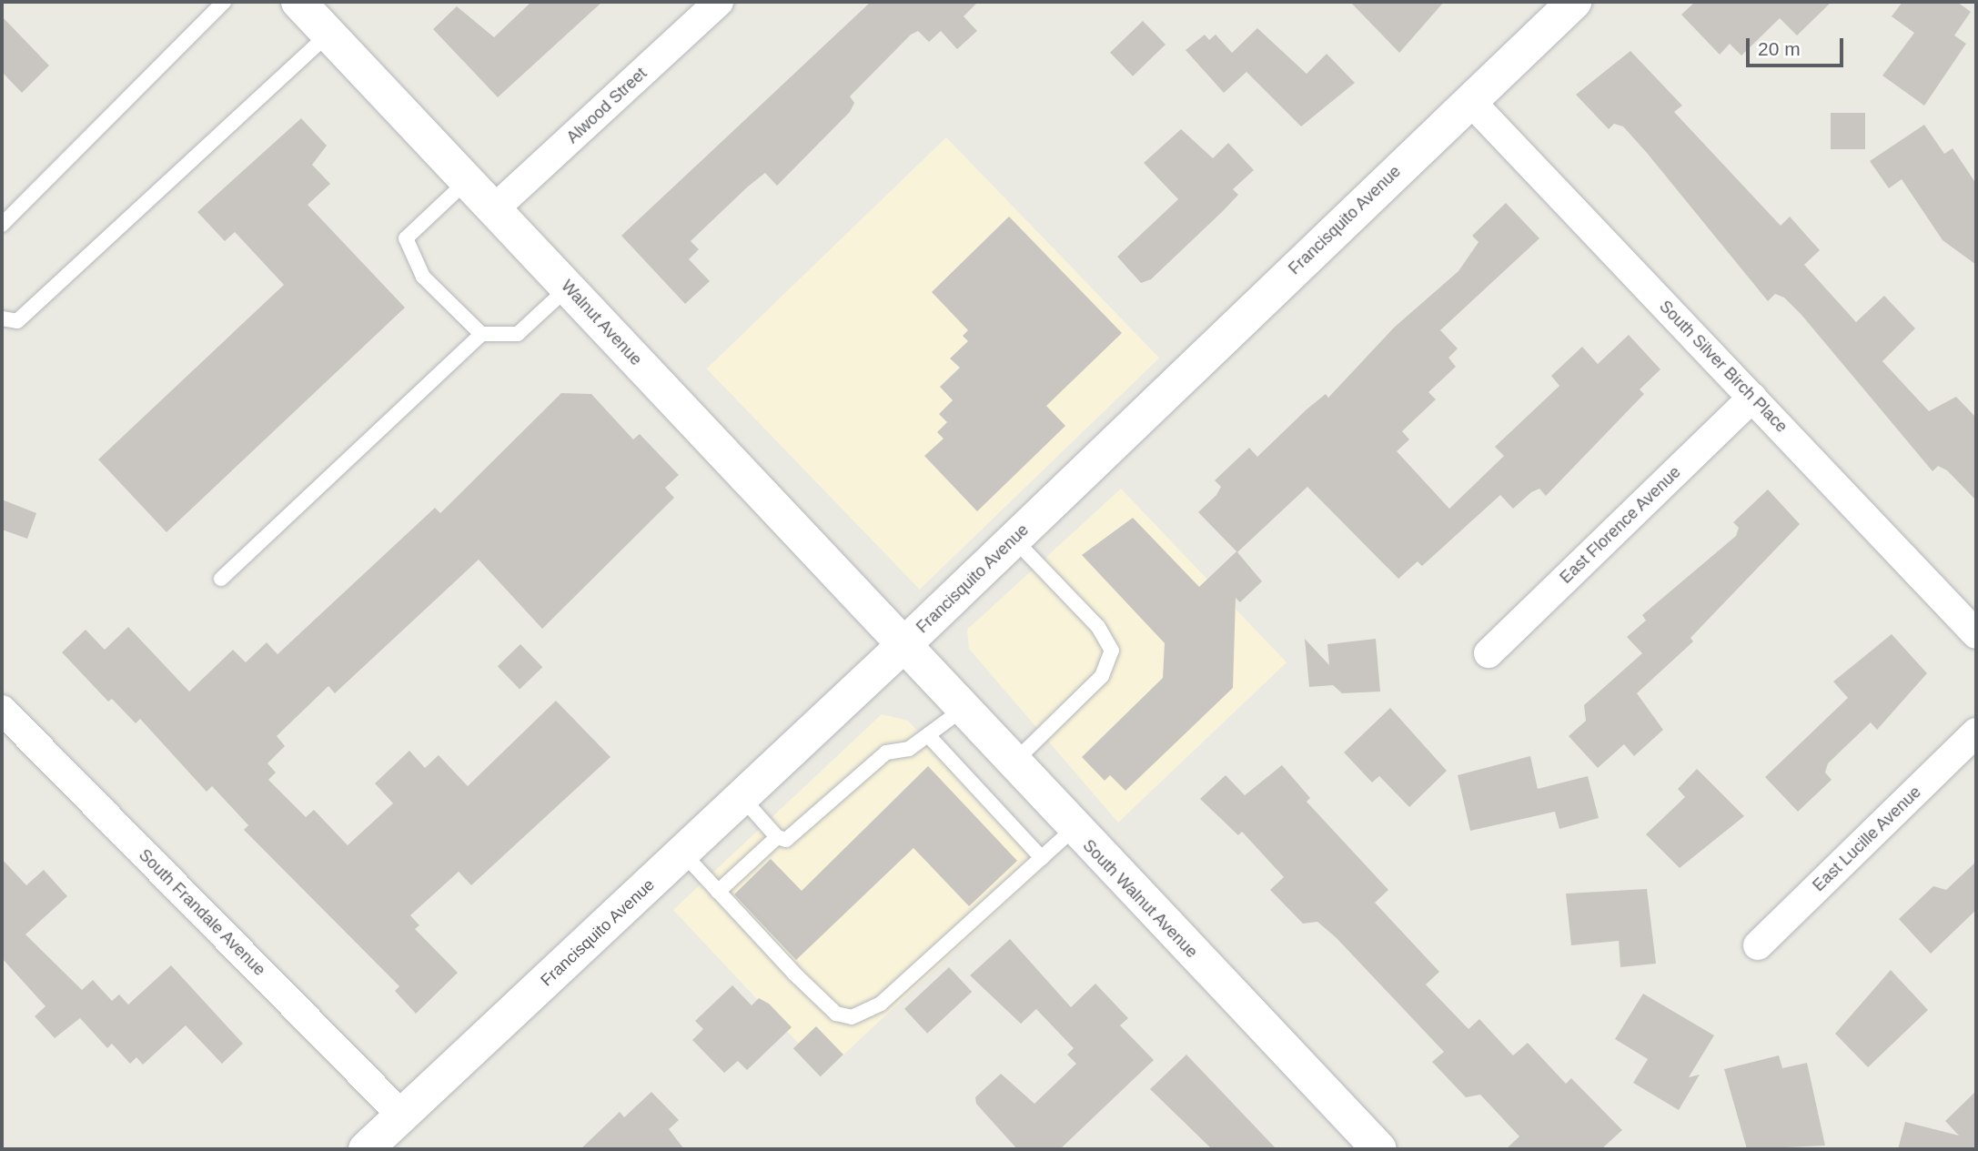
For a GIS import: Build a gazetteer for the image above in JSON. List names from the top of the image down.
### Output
{
  "streets": {
    "street": [
      "Alwood Street",
      "Francisquito Avenue",
      "Walnut Avenue",
      "South Silver Birch Place",
      "East Florence Avenue",
      "East Lucille Avenue",
      "South Walnut Avenue",
      "South Frandale Avenue"
    ]
  },
  "crossings": [
    ["Alwood Street", "Walnut Avenue"],
    ["Francisquito Avenue", "Walnut Avenue"],
    ["Francisquito Avenue", "South Silver Birch Place"],
    ["Francisquito Avenue", "South Walnut Avenue"],
    ["Francisquito Avenue", "South Frandale Avenue"],
    ["Walnut Avenue", "South Walnut Avenue"],
    ["South Silver Birch Place", "East Florence Avenue"]
  ],
  "scale_bar": "20 m"
}
